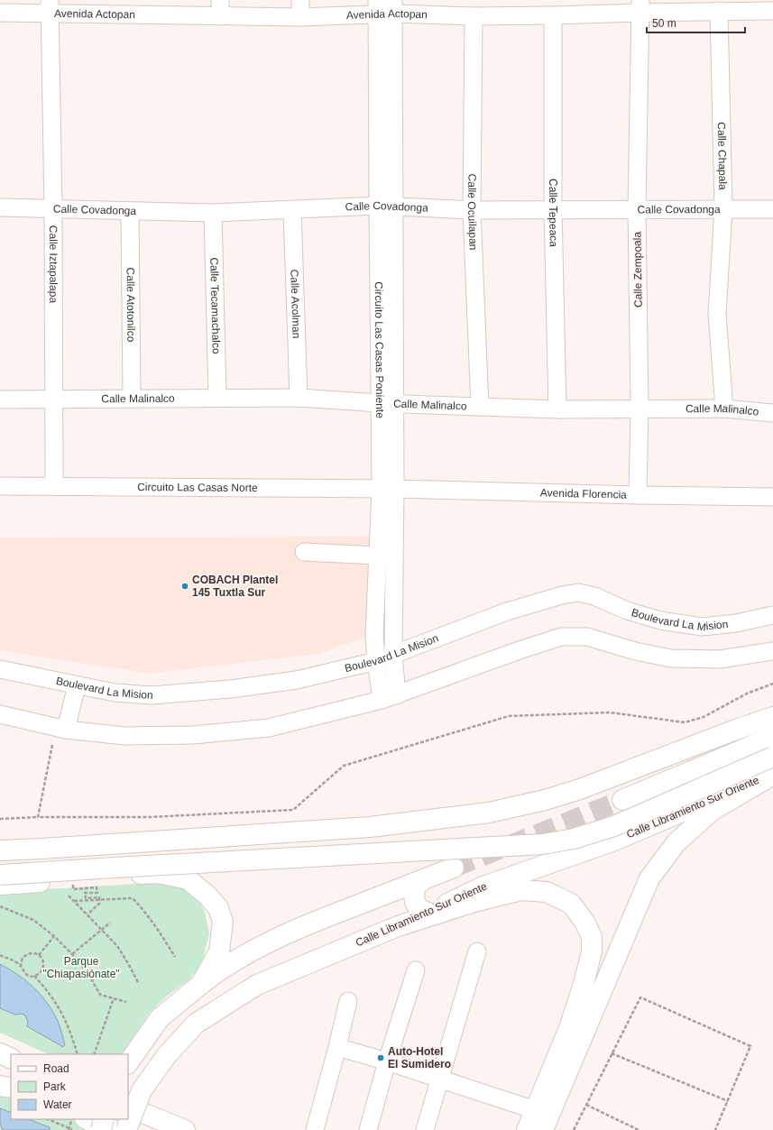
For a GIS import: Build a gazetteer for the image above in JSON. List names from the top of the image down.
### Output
{
  "streets": {
    "main road": ["Calle Libramiento Sur Oriente"],
    "street": [
      "Avenida Actopan",
      "Calle Chapala",
      "Calle Covadonga",
      "Calle Ocuilapan",
      "Calle Tepeaca",
      "Calle Iztapalapa",
      "Calle Zempoala",
      "Calle Acolman",
      "Calle Atotonilco",
      "Calle Tecamachalco",
      "Circuito Las Casas Poniente",
      "Calle Malinalco",
      "Circuito Las Casas Norte",
      "Avenida Florencia",
      "Boulevard La Mision"
    ]
  },
  "crossings": [
    ["Avenida Actopan", "Calle Chapala"],
    ["Avenida Actopan", "Calle Ocuilapan"],
    ["Avenida Actopan", "Calle Tepeaca"],
    ["Avenida Actopan", "Calle Iztapalapa"],
    ["Avenida Actopan", "Calle Zempoala"],
    ["Avenida Actopan", "Circuito Las Casas Poniente"],
    ["Calle Chapala", "Calle Covadonga"],
    ["Calle Chapala", "Calle Malinalco"],
    ["Calle Covadonga", "Calle Ocuilapan"],
    ["Calle Covadonga", "Calle Tepeaca"],
    ["Calle Covadonga", "Calle Iztapalapa"],
    ["Calle Covadonga", "Calle Zempoala"],
    ["Calle Covadonga", "Calle Acolman"],
    ["Calle Covadonga", "Calle Atotonilco"],
    ["Calle Covadonga", "Calle Tecamachalco"],
    ["Calle Covadonga", "Circuito Las Casas Poniente"],
    ["Calle Ocuilapan", "Calle Malinalco"],
    ["Calle Tepeaca", "Calle Malinalco"],
    ["Calle Iztapalapa", "Calle Malinalco"],
    ["Calle Iztapalapa", "Circuito Las Casas Norte"],
    ["Calle Zempoala", "Calle Malinalco"],
    ["Calle Zempoala", "Avenida Florencia"],
    ["Calle Acolman", "Calle Malinalco"],
    ["Calle Atotonilco", "Calle Malinalco"],
    ["Calle Tecamachalco", "Calle Malinalco"],
    ["Circuito Las Casas Poniente", "Calle Malinalco"],
    ["Circuito Las Casas Poniente", "Circuito Las Casas Norte"],
    ["Circuito Las Casas Poniente", "Avenida Florencia"],
    ["Circuito Las Casas Poniente", "Boulevard La Mision"],
    ["Circuito Las Casas Norte", "Avenida Florencia"]
  ],
  "parks": ["Parque \"Chiapasiónate\""],
  "places": ["COBACH Plantel 145 Tuxtla Sur", "Auto-Hotel El Sumidero"],
  "legend": ["Road", "Park", "Water"],
  "scale_bar": "50 m"
}
